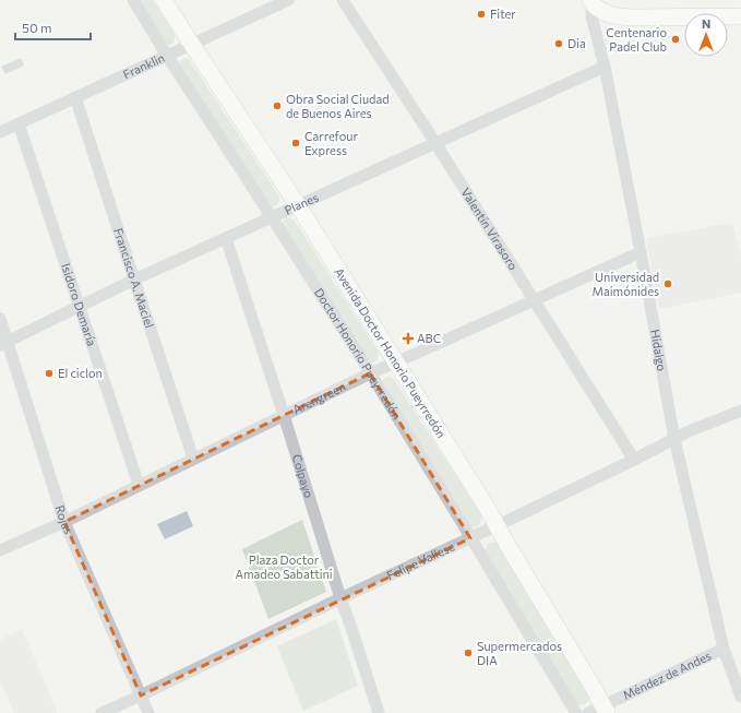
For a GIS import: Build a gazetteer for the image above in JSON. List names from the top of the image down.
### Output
{
  "streets": {
    "main road": ["Avenida Doctor Honorio Pueyrredón"],
    "street": [
      "Franklin",
      "Planes",
      "Valentín Virasoro",
      "Francisco A. Maciel",
      "Isidoro Demaría",
      "Hidalgo",
      "Doctor Honorio Pueyrredón",
      "Arengreen",
      "Colpayo",
      "Rojas",
      "Felipe Vallese",
      "Méndez de Andes"
    ]
  },
  "crossings": [
    ["Franklin", "Francisco A. Maciel"],
    ["Franklin", "Isidoro Demaría"],
    ["Franklin", "Avenida Doctor Honorio Pueyrredón"],
    ["Franklin", "Doctor Honorio Pueyrredón"],
    ["Planes", "Valentín Virasoro"],
    ["Planes", "Francisco A. Maciel"],
    ["Planes", "Isidoro Demaría"],
    ["Planes", "Hidalgo"],
    ["Planes", "Avenida Doctor Honorio Pueyrredón"],
    ["Planes", "Doctor Honorio Pueyrredón"],
    ["Planes", "Colpayo"],
    ["Planes", "Rojas"],
    ["Valentín Virasoro", "Arengreen"],
    ["Valentín Virasoro", "Felipe Vallese"],
    ["Francisco A. Maciel", "Arengreen"],
    ["Isidoro Demaría", "Arengreen"],
    ["Hidalgo", "Arengreen"],
    ["Hidalgo", "Felipe Vallese"],
    ["Hidalgo", "Méndez de Andes"],
    ["Avenida Doctor Honorio Pueyrredón", "Arengreen"],
    ["Avenida Doctor Honorio Pueyrredón", "Felipe Vallese"],
    ["Avenida Doctor Honorio Pueyrredón", "Méndez de Andes"],
    ["Doctor Honorio Pueyrredón", "Arengreen"],
    ["Doctor Honorio Pueyrredón", "Felipe Vallese"],
    ["Arengreen", "Colpayo"],
    ["Arengreen", "Rojas"],
    ["Colpayo", "Felipe Vallese"],
    ["Rojas", "Felipe Vallese"]
  ],
  "parks": ["Plaza Doctor Amadeo Sabattini"],
  "places": {
    "other": [
      "Fiter",
      "Centenario Padel Club",
      "Dia",
      "Obra Social Ciudad de Buenos Aires",
      "Carrefour Express",
      "Universidad Maimónides",
      "El ciclon",
      "Supermercados DIA"
    ],
    "health": ["ABC"]
  },
  "scale_bar": "50 m",
  "north": "top"
}
